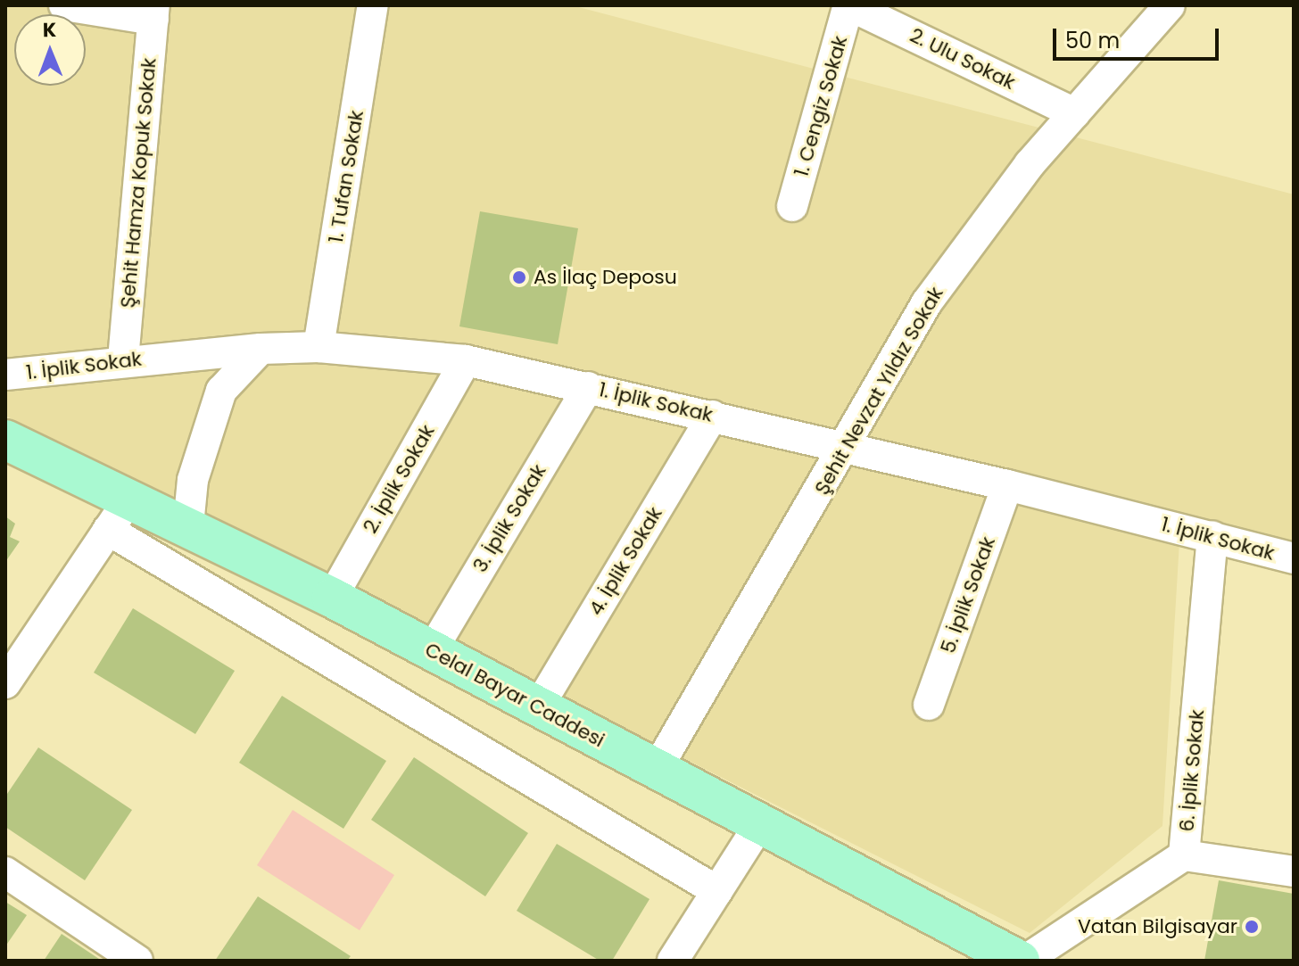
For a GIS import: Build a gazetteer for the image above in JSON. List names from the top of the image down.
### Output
{
  "streets": {
    "main road": ["Celal Bayar Caddesi"],
    "street": [
      "2. Ulu Sokak",
      "1. Cengiz Sokak",
      "1. Tufan Sokak",
      "Şehit Hamza Kopuk Sokak",
      "1. İplik Sokak",
      "Şehit Nevzat Yıldız Sokak",
      "2. İplik Sokak",
      "3. İplik Sokak",
      "4. İplik Sokak",
      "5. İplik Sokak",
      "6. İplik Sokak"
    ]
  },
  "crossings": [
    ["2. Ulu Sokak", "1. Cengiz Sokak"],
    ["2. Ulu Sokak", "Şehit Nevzat Yıldız Sokak"],
    ["1. Tufan Sokak", "1. İplik Sokak"],
    ["Şehit Hamza Kopuk Sokak", "1. İplik Sokak"],
    ["1. İplik Sokak", "Şehit Nevzat Yıldız Sokak"],
    ["1. İplik Sokak", "2. İplik Sokak"],
    ["1. İplik Sokak", "3. İplik Sokak"],
    ["1. İplik Sokak", "4. İplik Sokak"],
    ["1. İplik Sokak", "5. İplik Sokak"],
    ["1. İplik Sokak", "6. İplik Sokak"],
    ["Şehit Nevzat Yıldız Sokak", "Celal Bayar Caddesi"],
    ["2. İplik Sokak", "Celal Bayar Caddesi"],
    ["3. İplik Sokak", "Celal Bayar Caddesi"],
    ["4. İplik Sokak", "Celal Bayar Caddesi"],
    ["Celal Bayar Caddesi", "6. İplik Sokak"]
  ],
  "places": ["As İlaç Deposu", "Vatan Bilgisayar"],
  "scale_bar": "50 m",
  "north": "top"
}
